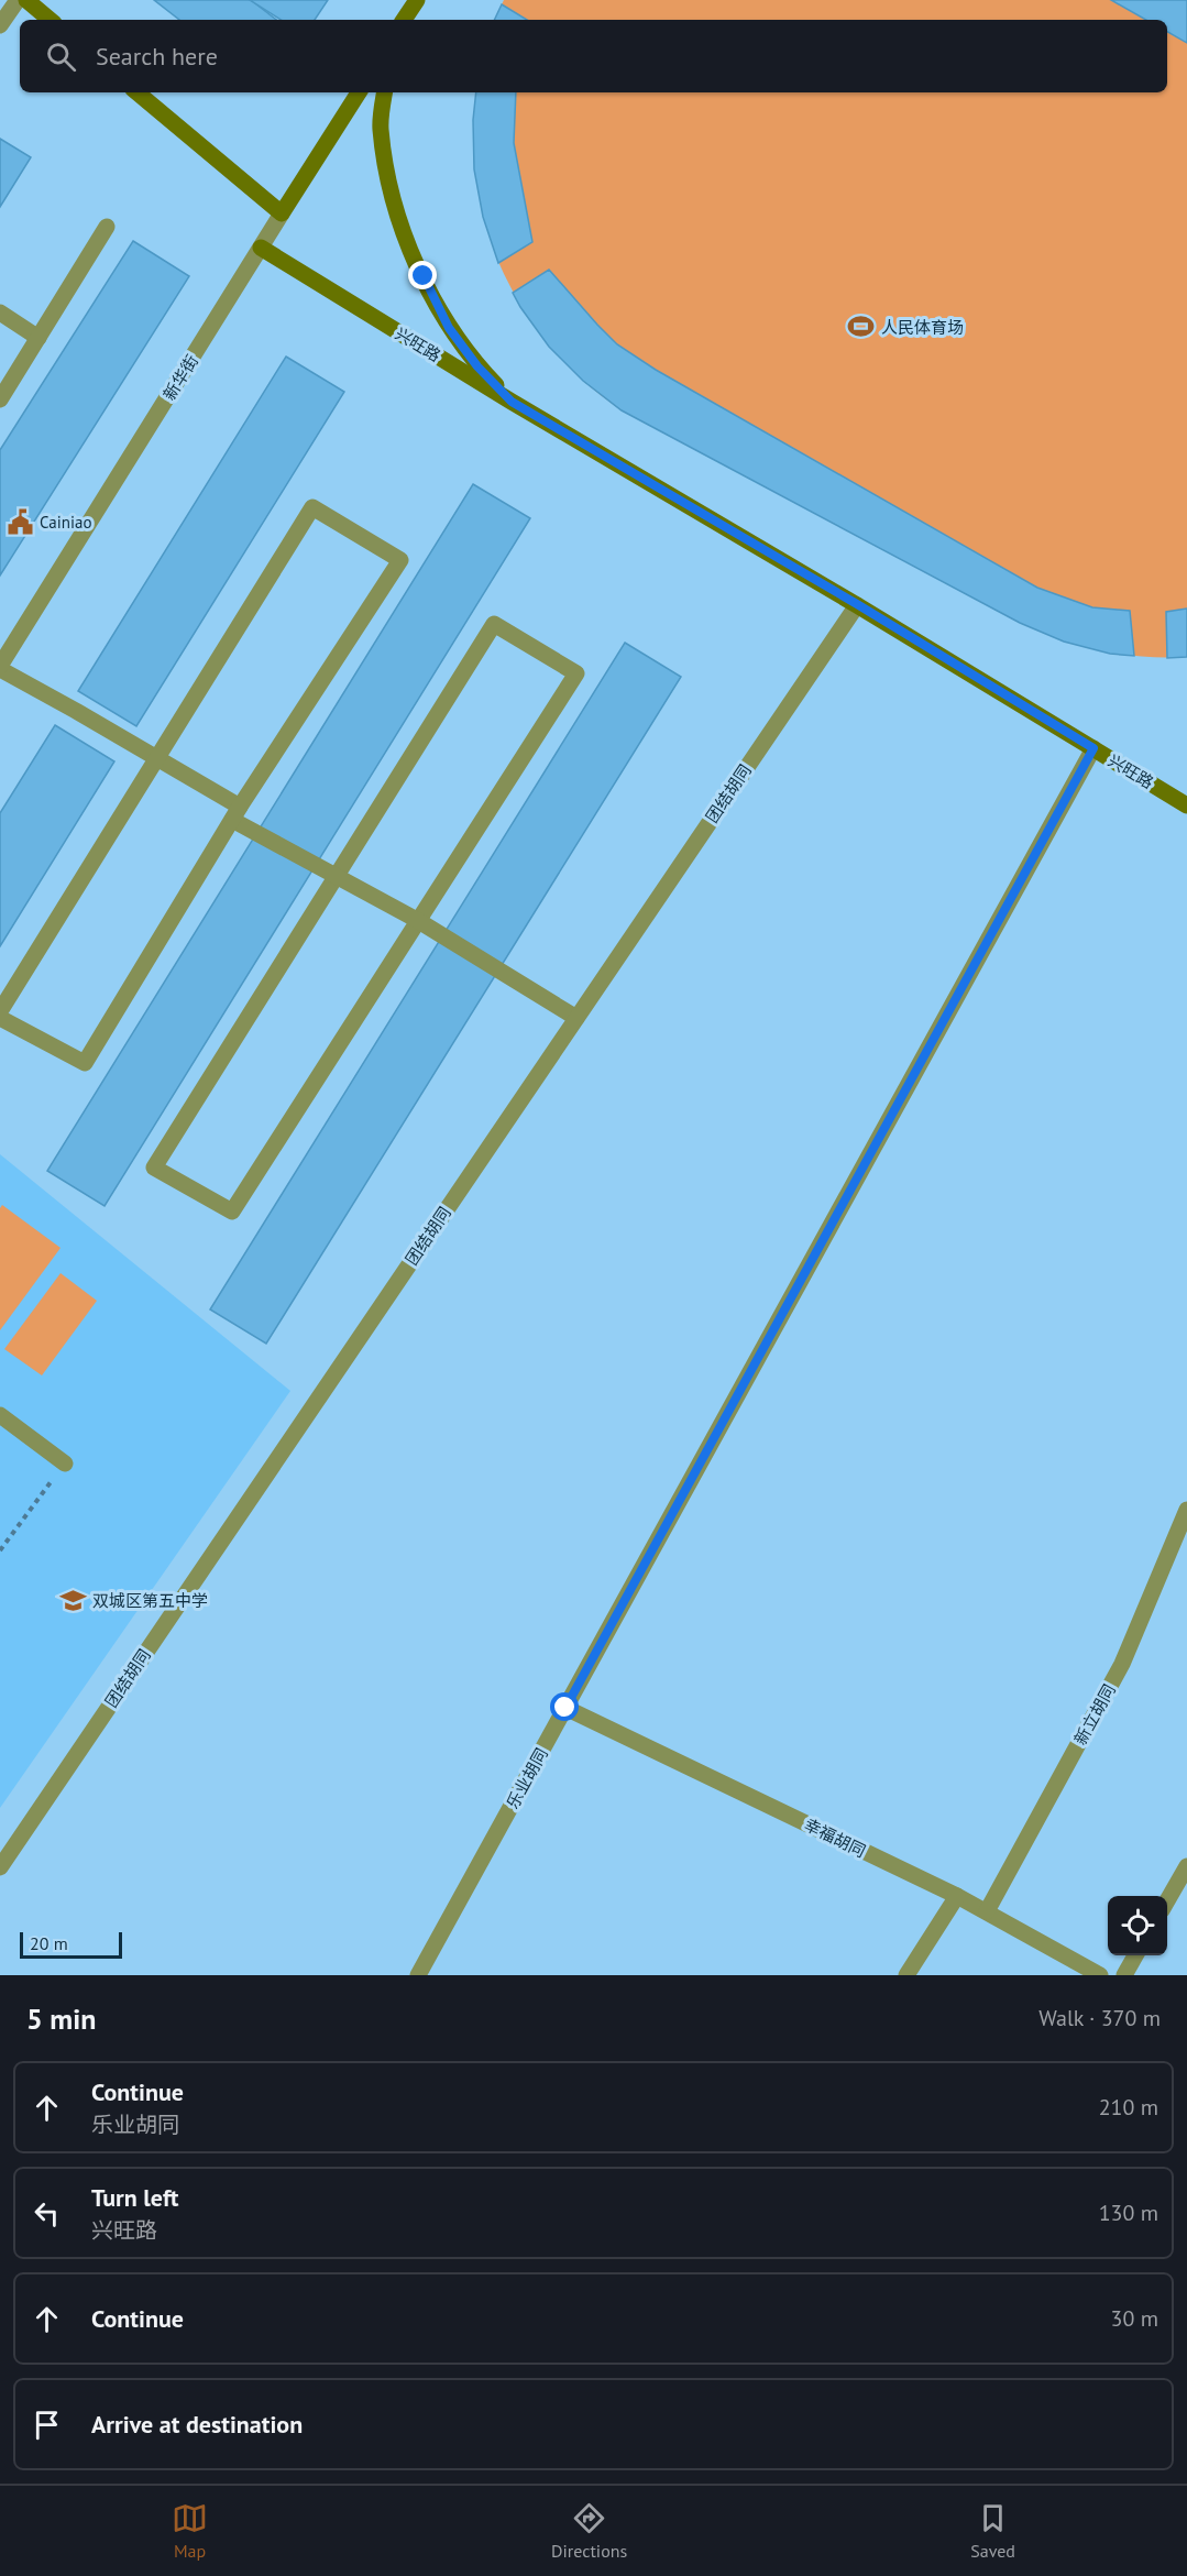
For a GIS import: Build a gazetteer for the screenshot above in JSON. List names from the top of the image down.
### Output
{
  "streets": {
    "street": [
      "兴旺路",
      "新华街",
      "团结胡同",
      "新立胡同",
      "乐业胡同",
      "幸福胡同"
    ]
  },
  "crossings": [
    ["兴旺路", "新华街"],
    ["兴旺路", "团结胡同"],
    ["兴旺路", "乐业胡同"],
    ["新立胡同", "幸福胡同"],
    ["乐业胡同", "幸福胡同"]
  ],
  "places": {
    "sports": ["人民体育场"],
    "public building": ["Cainiao"],
    "school or university": ["双城区第五中学"]
  },
  "scale_bar": "20 m",
  "page": {
    "search": "Search here",
    "scale": "20 m",
    "heading": ["5 min", "Walk · 370 m"],
    "list": [
      ["Continue", "乐业胡同", "210 m"],
      ["Turn left", "兴旺路", "130 m"],
      ["Continue", "30 m"],
      "Arrive at destination"
    ],
    "nav": ["Map", "Directions", "Saved"]
  }
}
